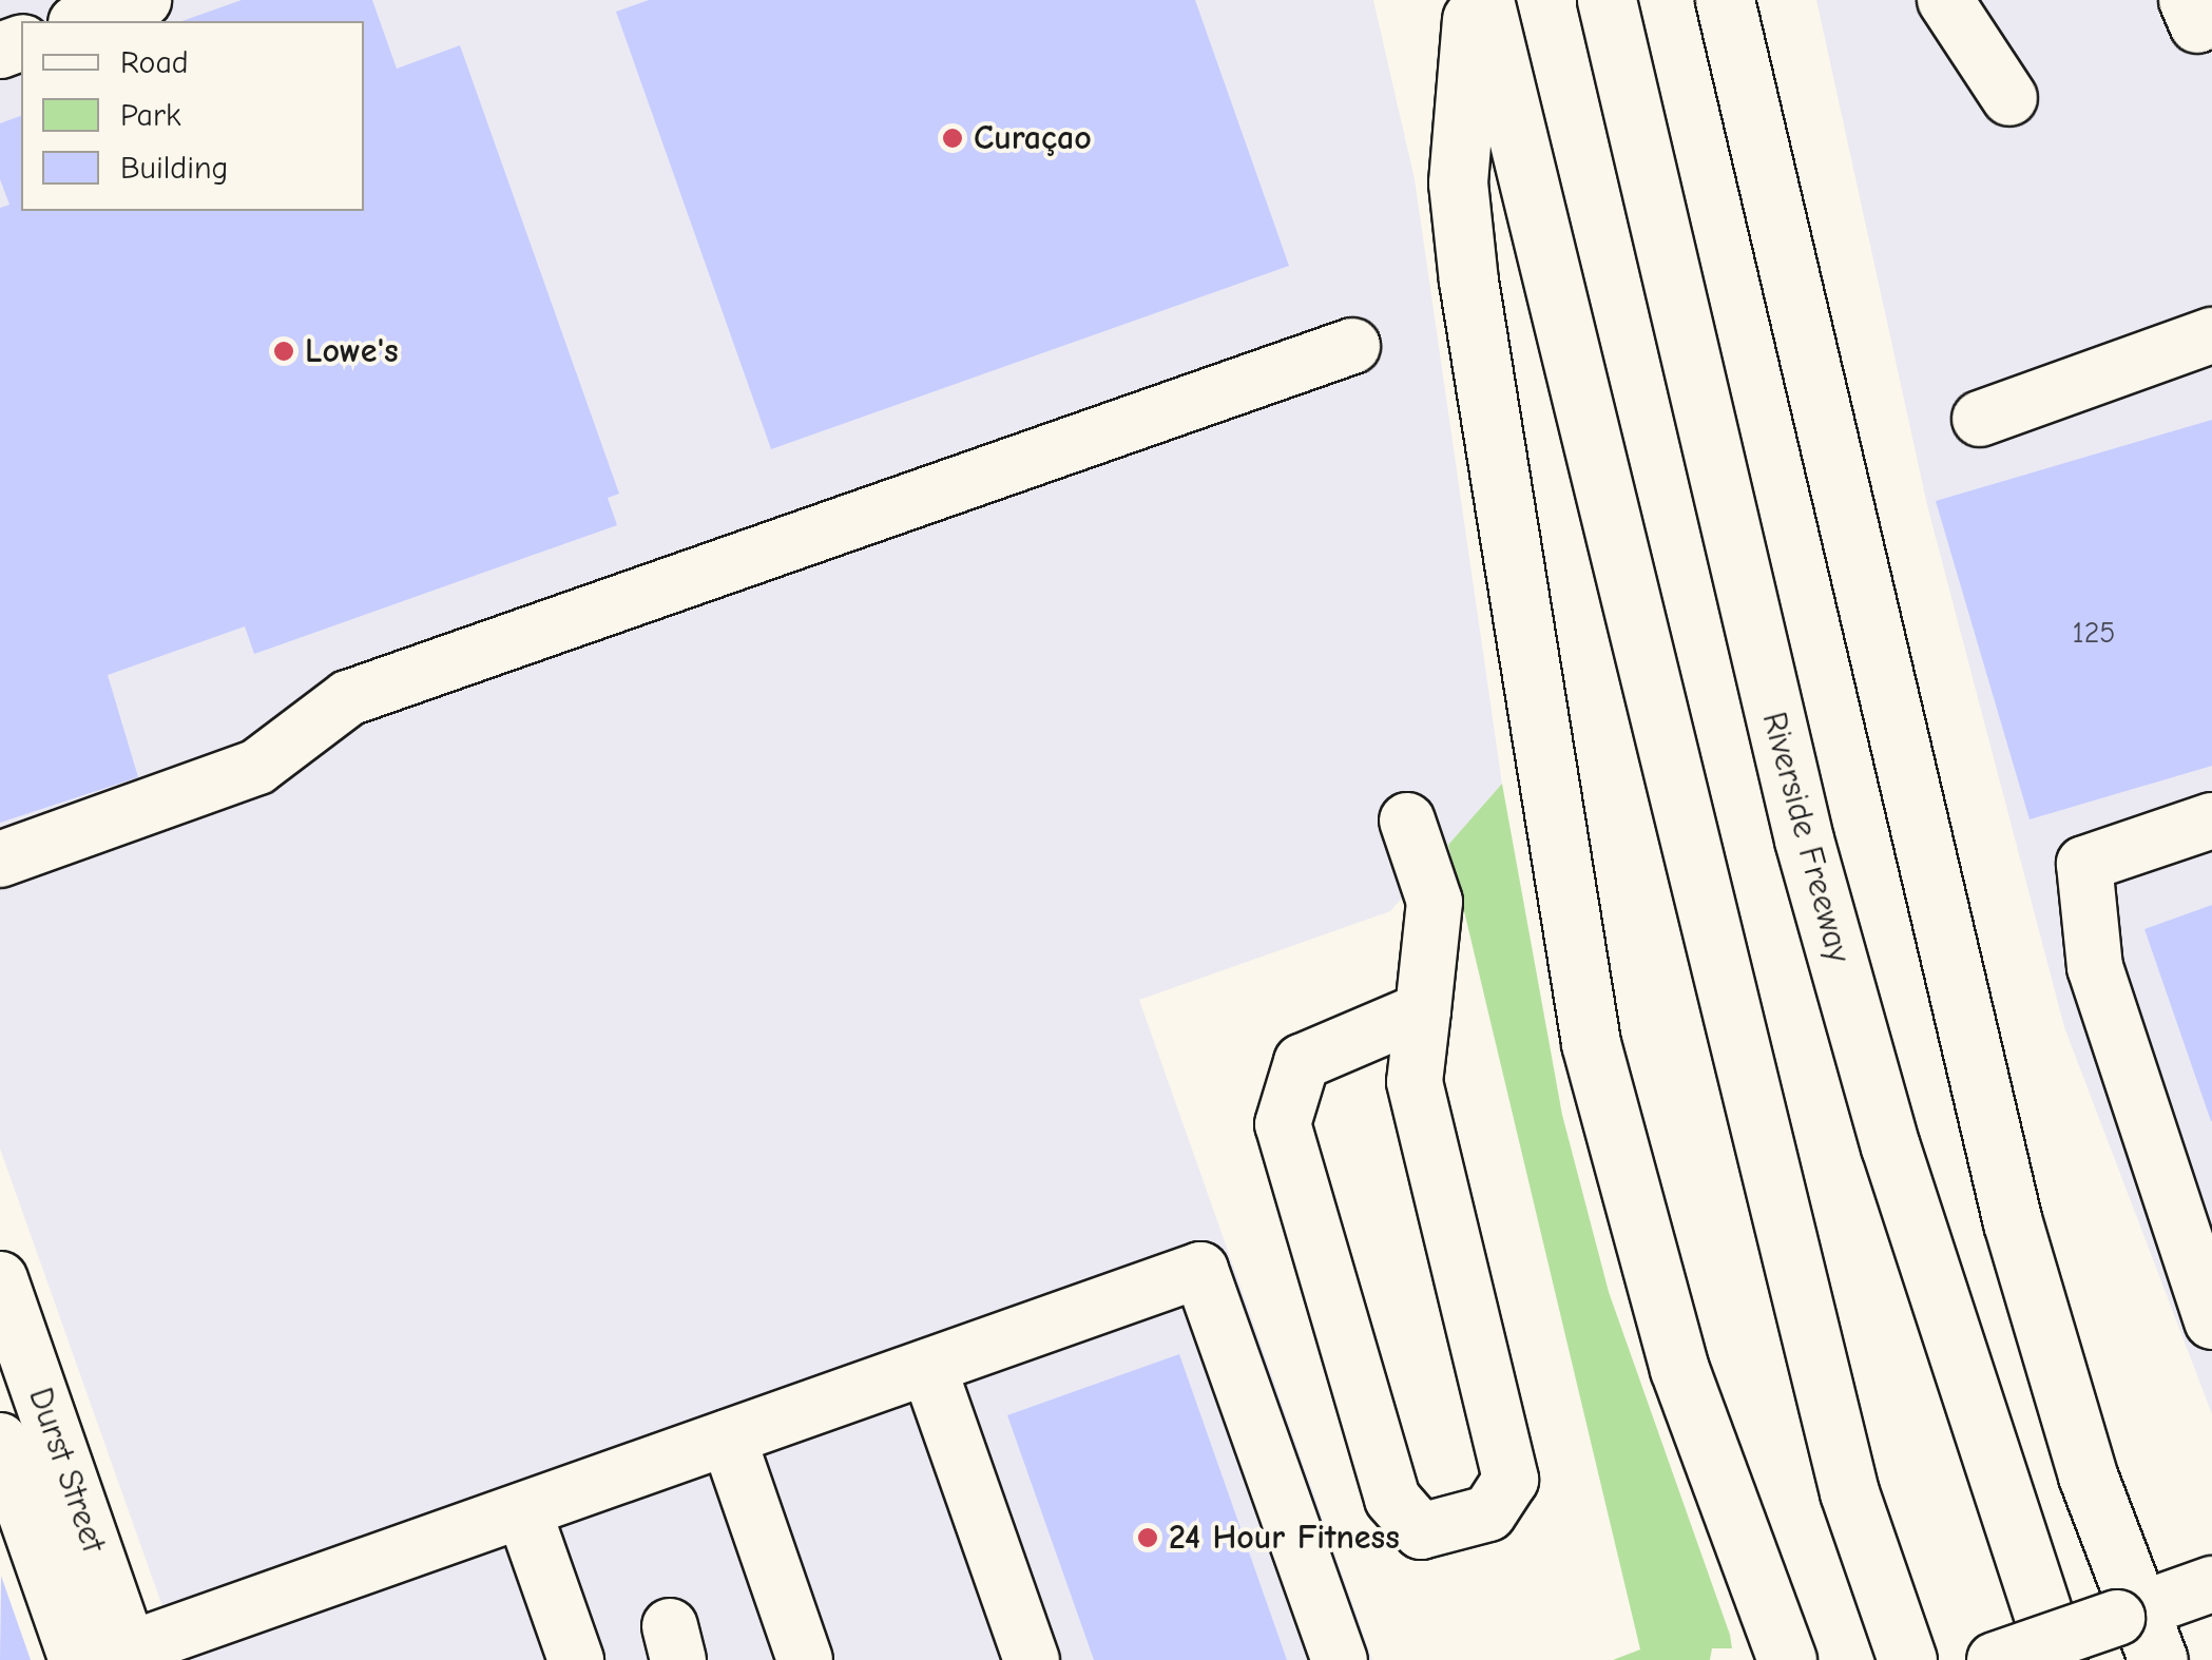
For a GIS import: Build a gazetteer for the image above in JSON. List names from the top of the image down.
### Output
{
  "streets": {
    "highway": ["Riverside Freeway"],
    "street": ["Durst Street"]
  },
  "places": ["Curaçao", "Lowe's", "24 Hour Fitness"],
  "house_numbers": ["125"],
  "legend": ["Road", "Park", "Building"]
}
